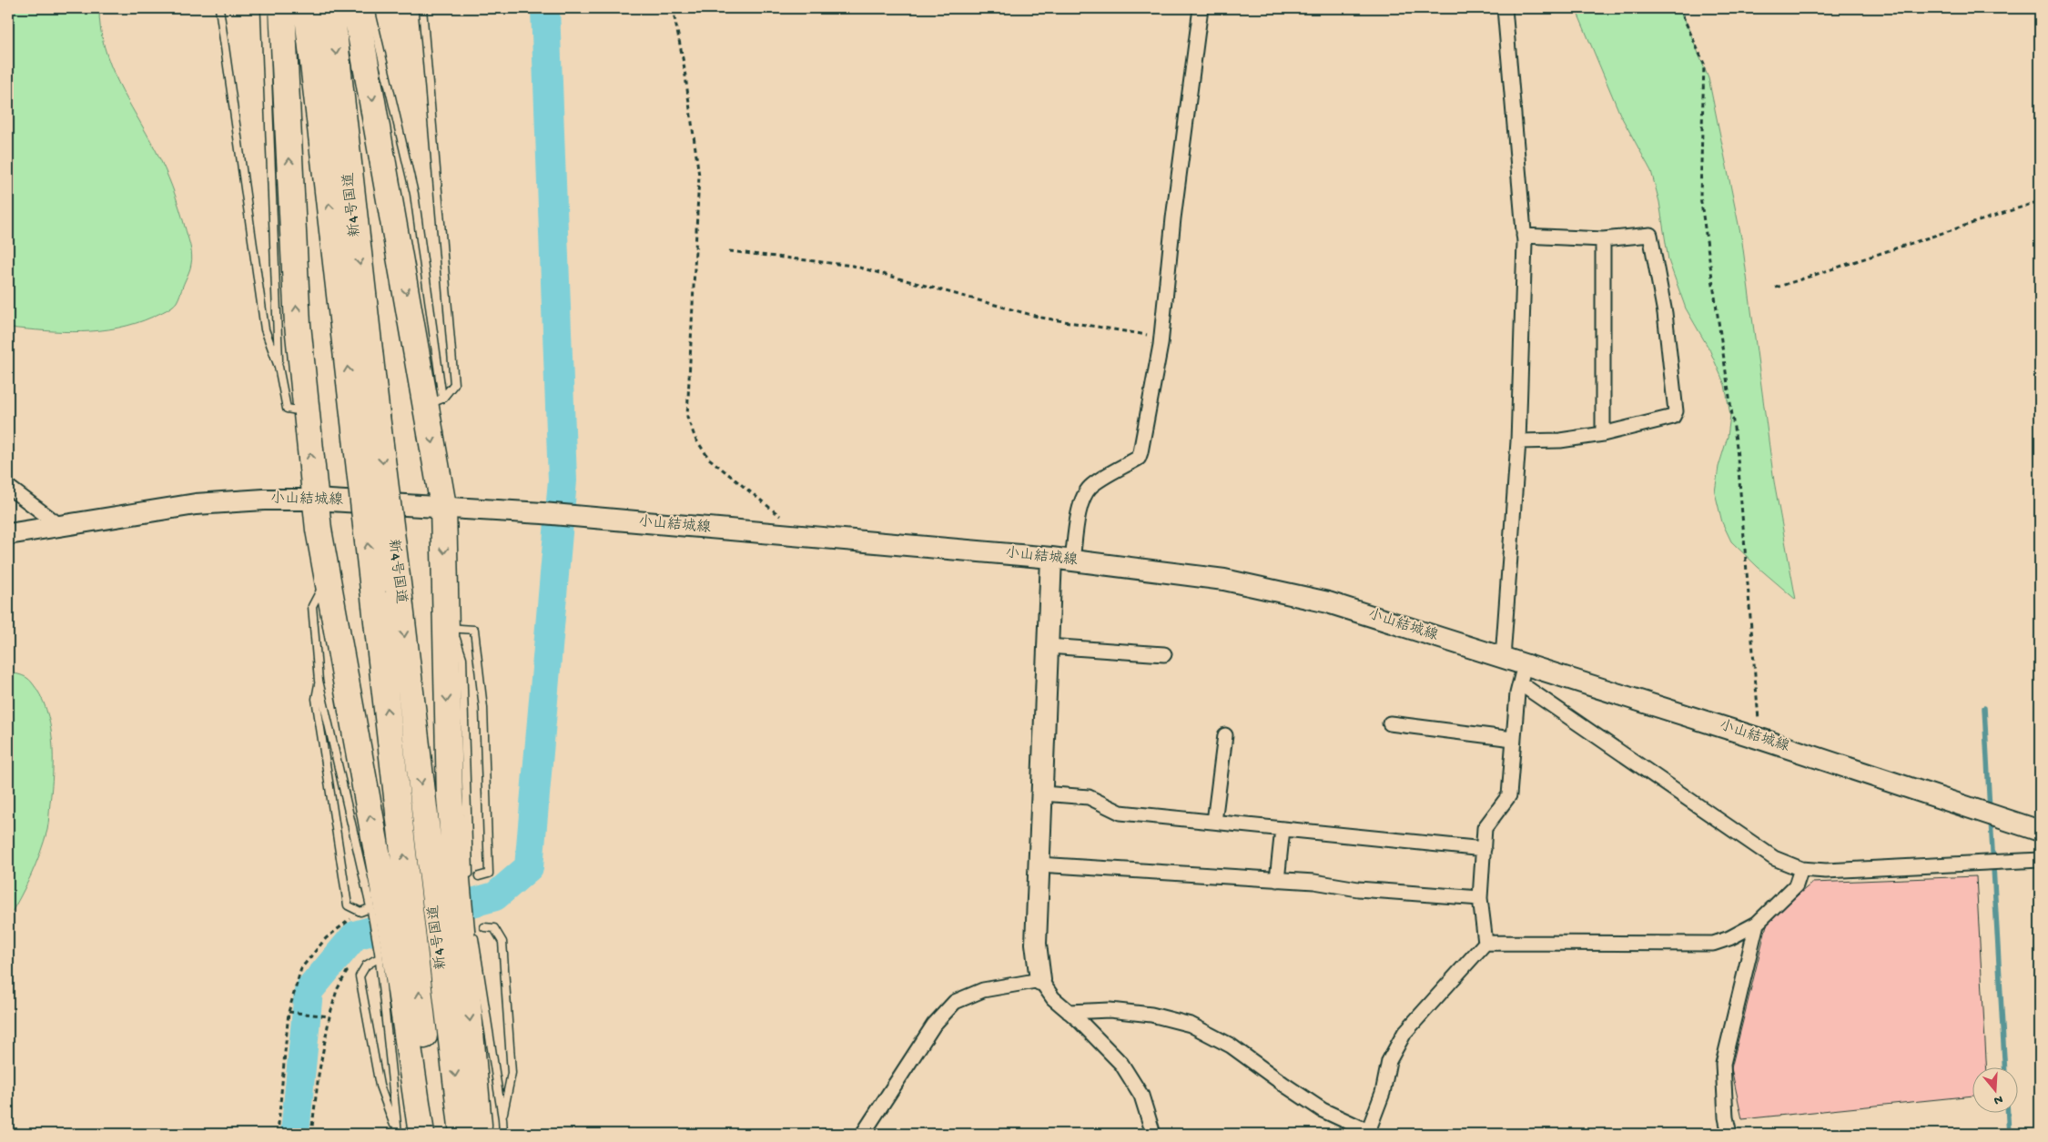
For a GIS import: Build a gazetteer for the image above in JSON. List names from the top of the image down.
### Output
{
  "streets": {
    "highway": ["新4号国道"],
    "main road": ["小山結城線"]
  },
  "north": "bottom"
}
